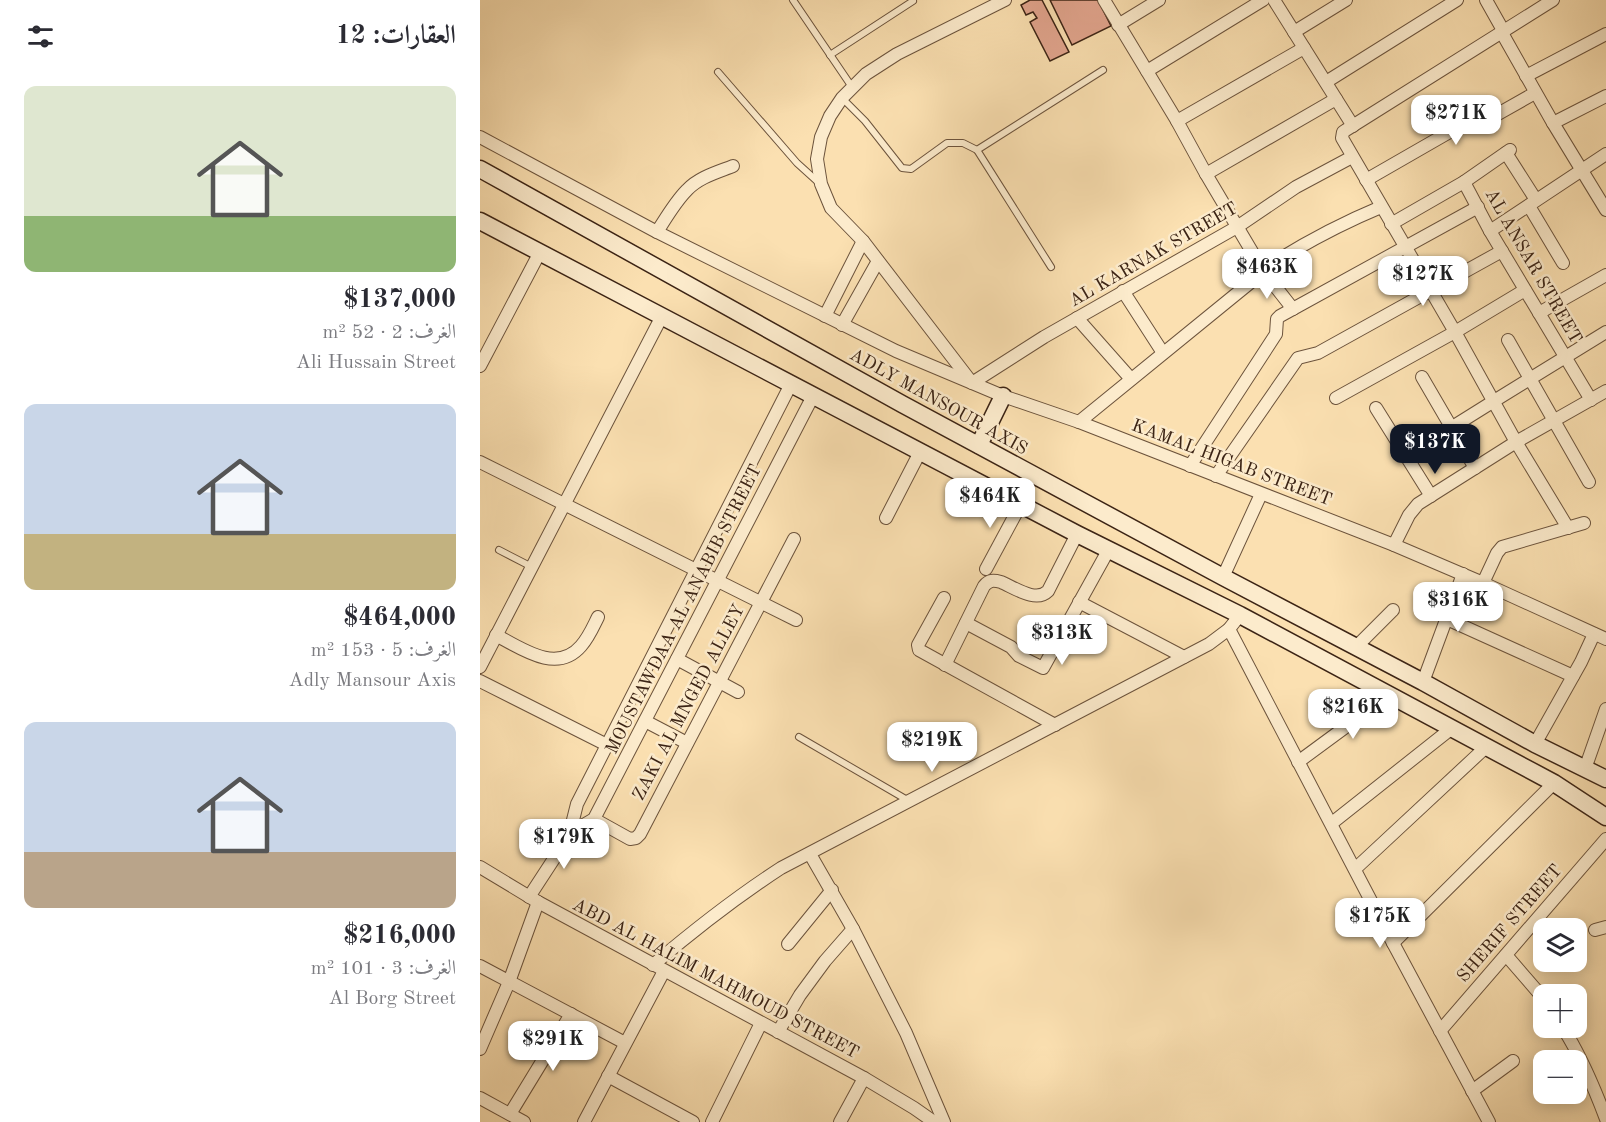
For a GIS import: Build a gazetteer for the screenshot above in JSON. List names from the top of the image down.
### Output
{
  "streets": {
    "main road": ["ADLY MANSOUR AXIS"],
    "street": [
      "AL KARNAK STREET",
      "AL ANSAR STREET",
      "KAMAL HIGAB STREET",
      "MOUSTAWDAA AL ANABIB STREET",
      "ZAKI AL MNGED ALLEY",
      "SHERIF STREET",
      "ABD AL HALIM MAHMOUD STREET"
    ]
  },
  "crossings": [
    ["AL KARNAK STREET", "KAMAL HIGAB STREET"],
    ["MOUSTAWDAA AL ANABIB STREET", "ZAKI AL MNGED ALLEY"],
    ["MOUSTAWDAA AL ANABIB STREET", "ABD AL HALIM MAHMOUD STREET"]
  ],
  "page": {
    "heading": "العقارات: 12",
    "list": [
      {
        "name": "$137,000",
        "note": "الغرف: 2 · 52 m² · Ali Hussain Street"
      },
      {
        "name": "$464,000",
        "note": "الغرف: 5 · 153 m² · Adly Mansour Axis"
      },
      {
        "name": "$216,000",
        "note": "الغرف: 3 · 101 m² · Al Borg Street"
      }
    ],
    "price": [
      "$271K",
      "$463K",
      "$127K",
      "$137K",
      "$464K",
      "$316K",
      "$313K",
      "$216K",
      "$219K",
      "$179K",
      "$175K",
      "$291K"
    ],
    "map_buttons": ["+", "−"]
  }
}
